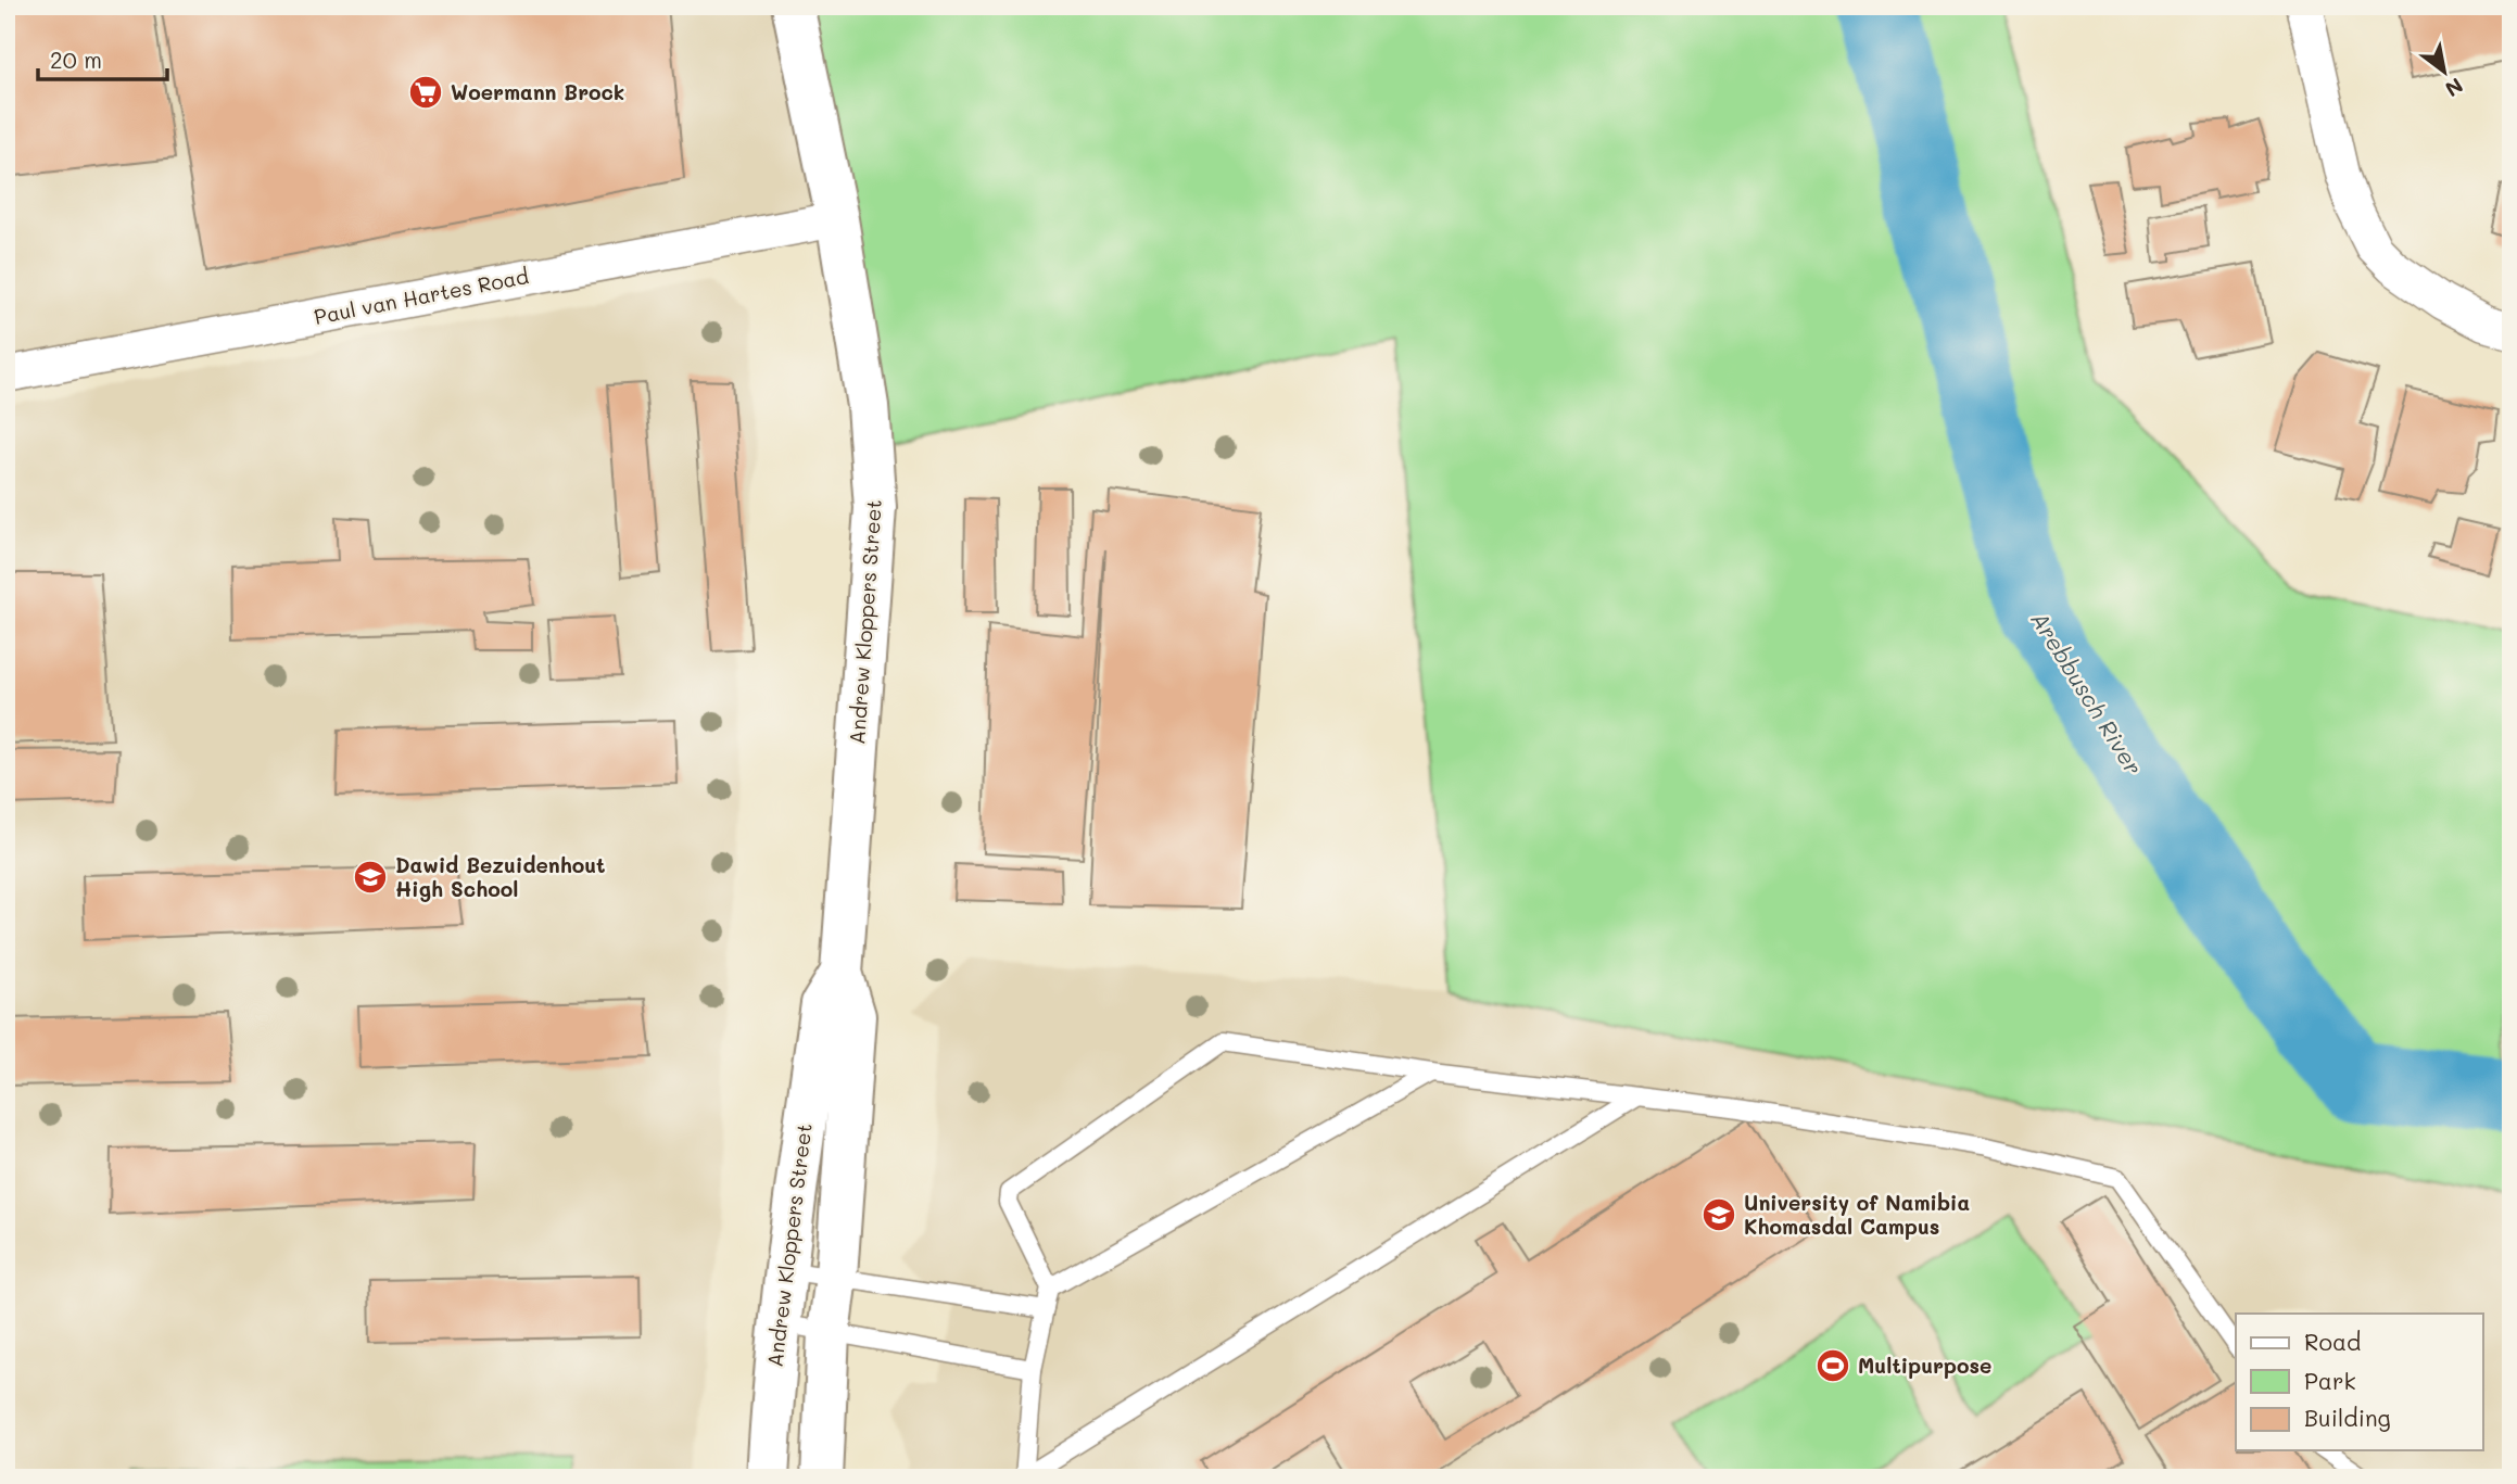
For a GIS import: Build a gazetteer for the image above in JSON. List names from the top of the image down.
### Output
{
  "streets": {
    "street": ["Paul van Hartes Road", "Andrew Kloppers Street"]
  },
  "crossings": [
    ["Paul van Hartes Road", "Andrew Kloppers Street"]
  ],
  "water": ["Arebbusch River"],
  "places": {
    "supermarket": ["Woermann Brock"],
    "school or university": ["Dawid Bezuidenhout High School", "University of Namibia Khomasdal Campus"],
    "sports": ["Multipurpose"]
  },
  "legend": ["Road", "Park", "Building"],
  "scale_bar": "20 m",
  "north": "bottom right"
}
